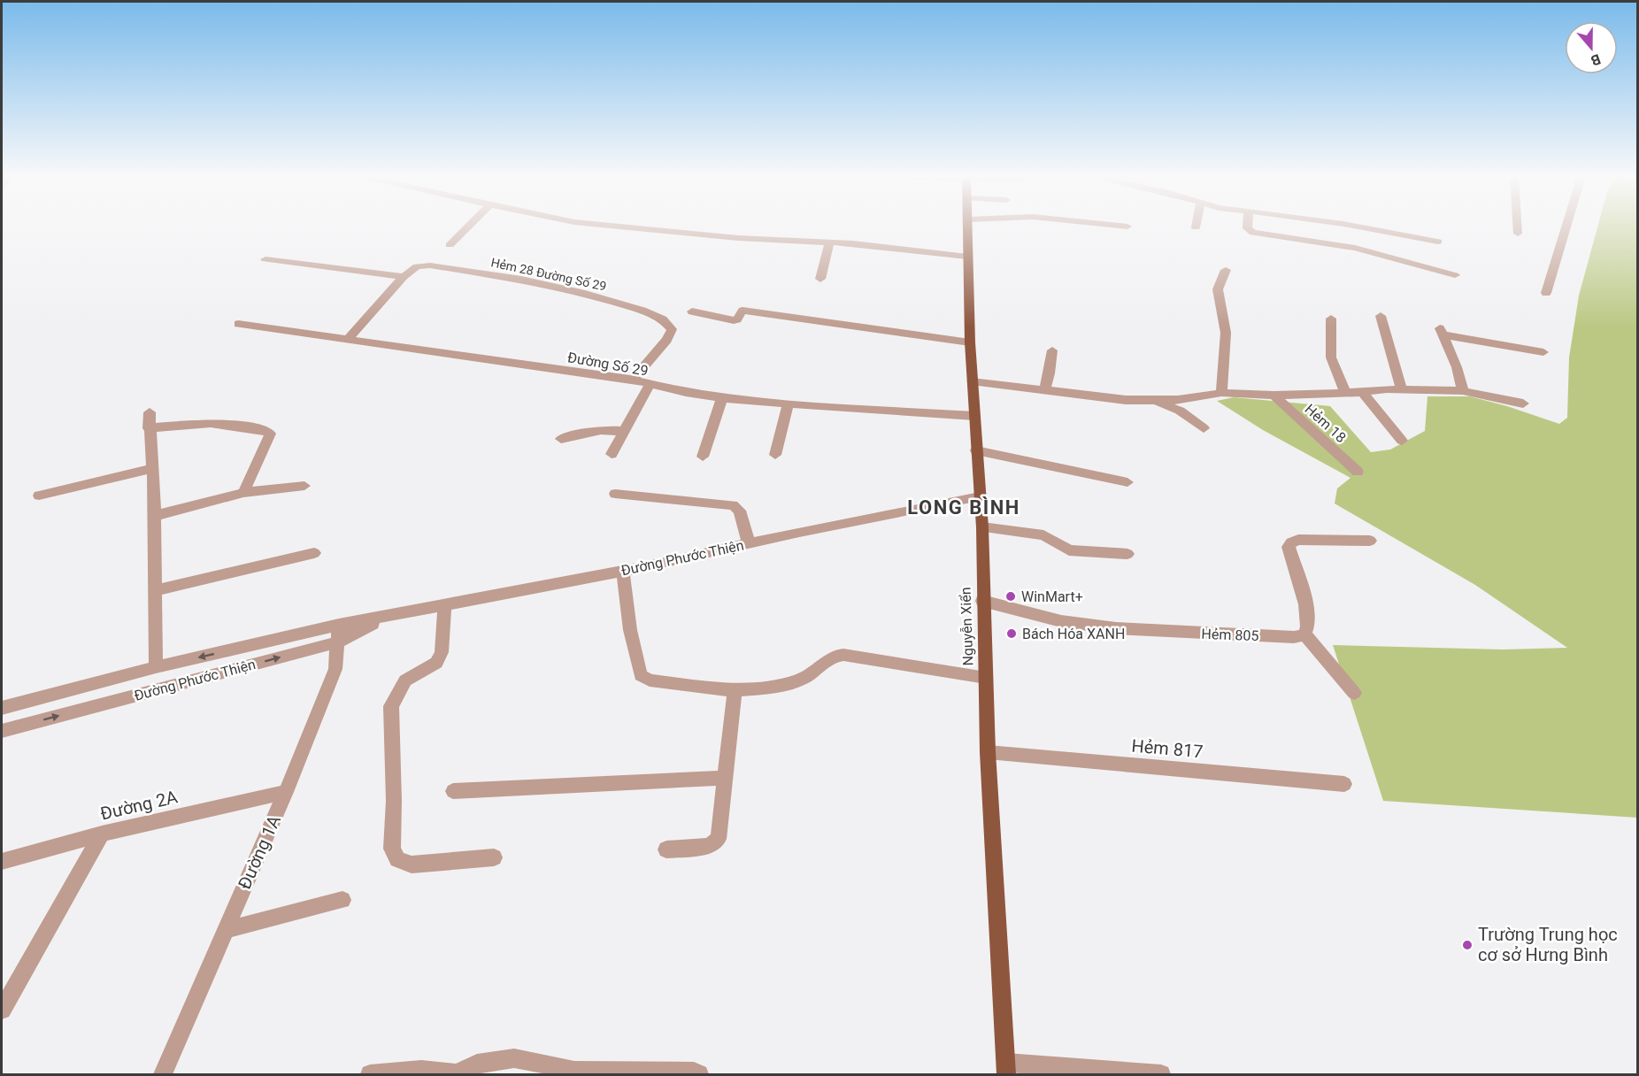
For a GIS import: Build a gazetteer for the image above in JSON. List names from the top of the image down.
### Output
{
  "streets": {
    "main road": ["Nguyễn Xiển"],
    "street": [
      "Hẻm 28 Đường Số 29",
      "Đường Số 29",
      "Hẻm 18",
      "Đường Phước Thiện",
      "Hẻm 805",
      "Hẻm 817",
      "Đường 2A",
      "Đường 1A"
    ]
  },
  "crossings": [
    ["Hẻm 28 Đường Số 29", "Đường Số 29"],
    ["Đường Số 29", "Nguyễn Xiển"],
    ["Đường Phước Thiện", "Nguyễn Xiển"],
    ["Đường Phước Thiện", "Đường 1A"],
    ["Nguyễn Xiển", "Hẻm 805"],
    ["Nguyễn Xiển", "Hẻm 817"],
    ["Đường 2A", "Đường 1A"]
  ],
  "districts": ["LONG BÌNH"],
  "places": ["WinMart+", "Bách Hóa XANH", "Trường Trung học cơ sở Hưng Bình"],
  "north": "bottom"
}
